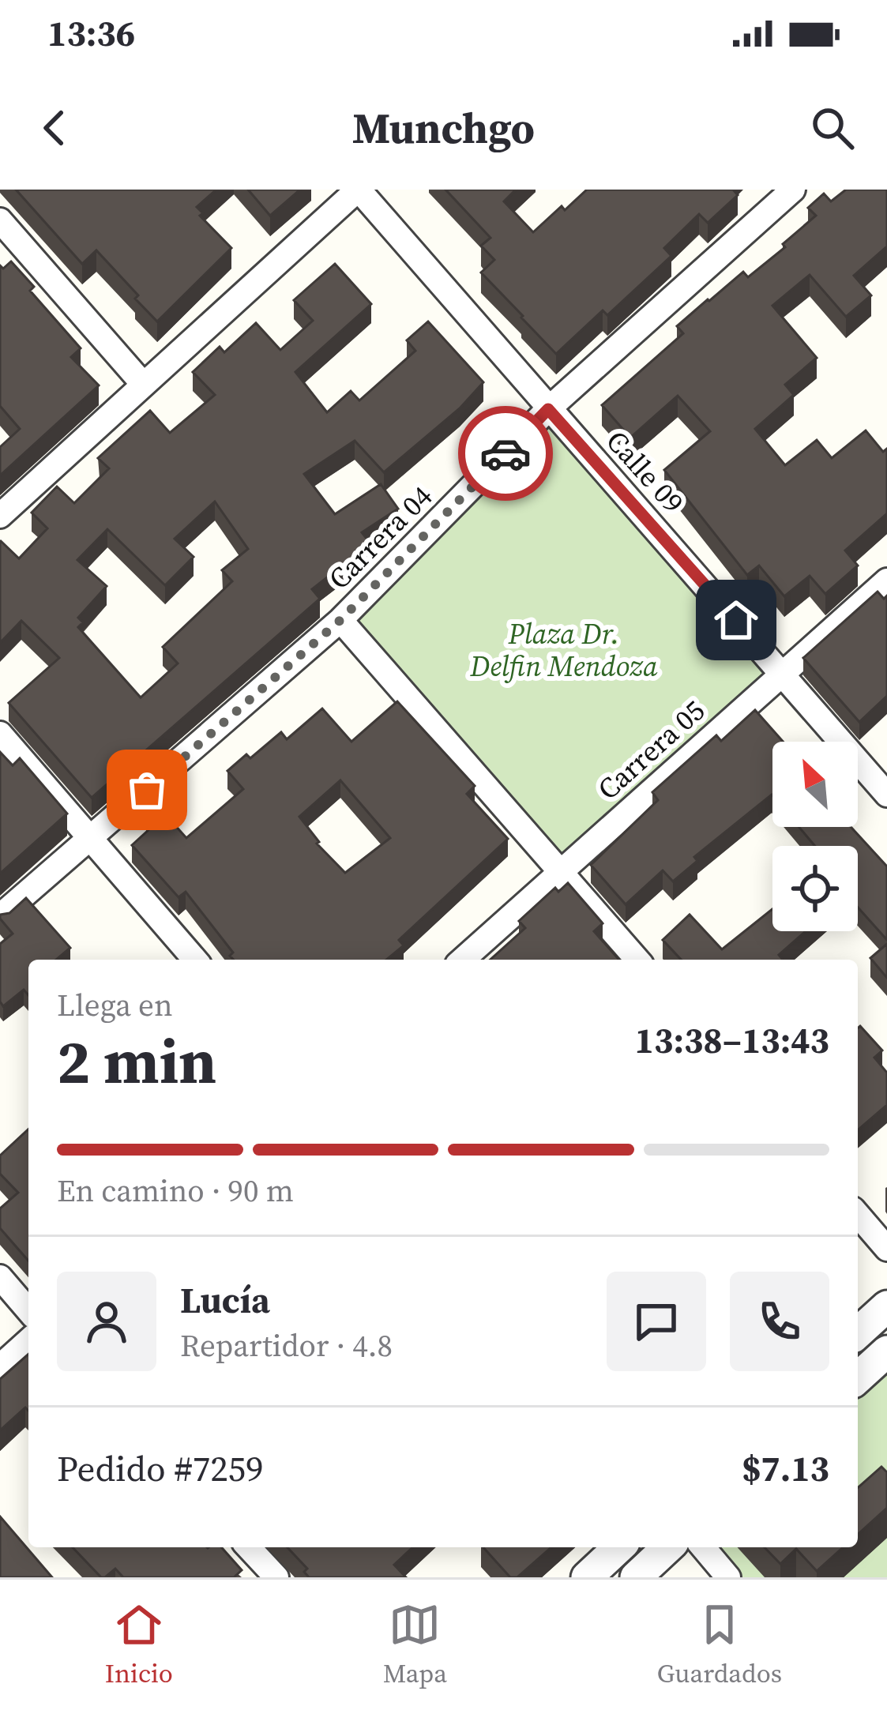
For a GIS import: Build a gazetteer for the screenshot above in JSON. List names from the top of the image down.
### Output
{
  "streets": {
    "street": ["Calle 09", "Carrera 04", "Carrera 05"]
  },
  "crossings": [
    ["Calle 09", "Carrera 04"],
    ["Calle 09", "Carrera 05"]
  ],
  "parks": ["Plaza Dr. Delfin Mendoza"],
  "north": "top left",
  "page": {
    "status": "13:36",
    "header": "Munchgo",
    "heading": ["2 min", "Llega en", "13:38–13:43"],
    "panel": [
      "Lucía",
      "Repartidor · 4.8",
      "Pedido #7259",
      "$7.13"
    ],
    "bar": "En camino · 90 m",
    "tabs": ["Inicio", "Mapa", "Guardados"]
  }
}
